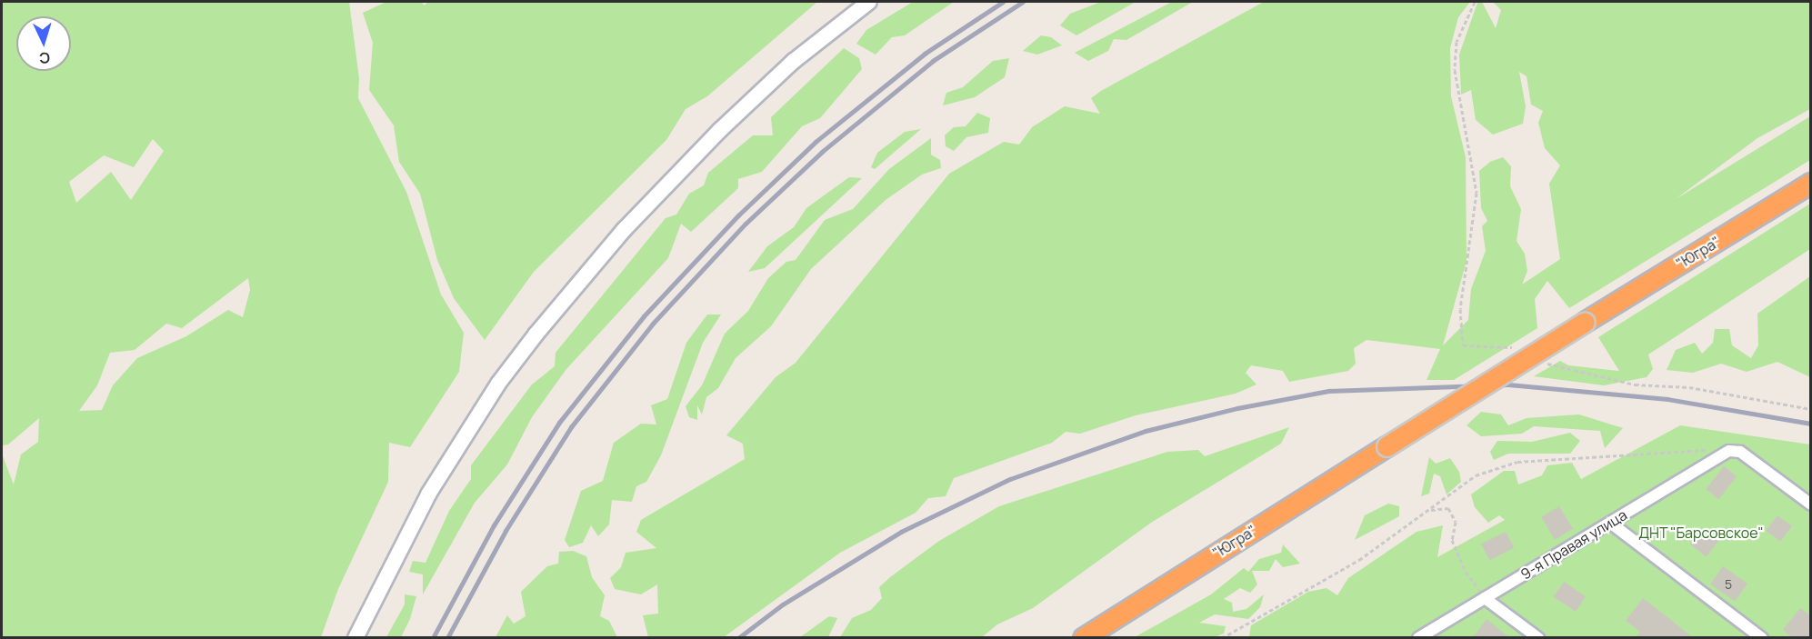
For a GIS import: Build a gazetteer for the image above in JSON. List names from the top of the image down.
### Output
{
  "streets": {
    "highway": ["\"Югра\""],
    "street": ["9-я Правая улица"]
  },
  "parks": ["ДНТ \"Барсовское\""],
  "house_numbers": ["5"],
  "north": "bottom"
}
